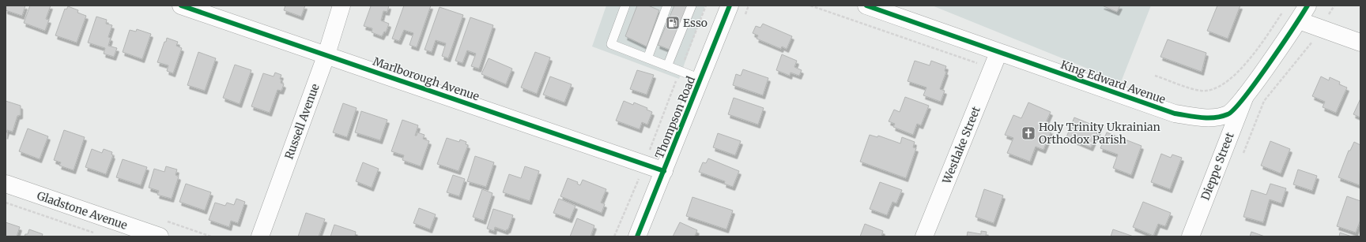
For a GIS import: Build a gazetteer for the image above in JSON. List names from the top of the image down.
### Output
{
  "streets": {
    "street": [
      "Marlborough Avenue",
      "King Edward Avenue",
      "Thompson Road",
      "Russell Avenue",
      "Westlake Street",
      "Dieppe Street",
      "Gladstone Avenue"
    ]
  },
  "crossings": [
    ["Marlborough Avenue", "Thompson Road"],
    ["Marlborough Avenue", "Russell Avenue"],
    ["King Edward Avenue", "Westlake Street"],
    ["King Edward Avenue", "Dieppe Street"]
  ],
  "places": {
    "fuel station": ["Esso"],
    "church": ["Holy Trinity Ukrainian Orthodox Parish"]
  }
}
